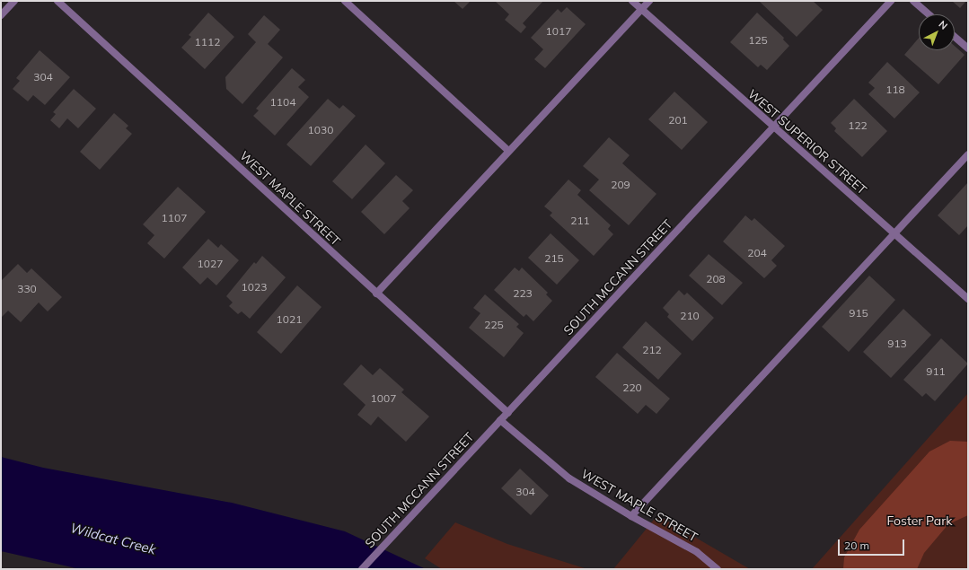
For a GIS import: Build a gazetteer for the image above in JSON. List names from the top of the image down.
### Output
{
  "streets": {
    "street": ["WEST SUPERIOR STREET", "WEST MAPLE STREET", "SOUTH MCCANN STREET"]
  },
  "crossings": [
    ["WEST SUPERIOR STREET", "SOUTH MCCANN STREET"],
    ["WEST MAPLE STREET", "SOUTH MCCANN STREET"]
  ],
  "water": ["Wildcat Creek"],
  "parks": ["Foster Park"],
  "house_numbers": [
    "1017",
    "125",
    "1112",
    "304",
    "118",
    "1104",
    "201",
    "122",
    "1030",
    "209",
    "1107",
    "211",
    "204",
    "215",
    "1027",
    "208",
    "1023",
    "330",
    "223",
    "915",
    "210",
    "1021",
    "225",
    "913",
    "212",
    "911",
    "220",
    "1007",
    "304"
  ],
  "scale_bar": "20 m",
  "north": "top right"
}
